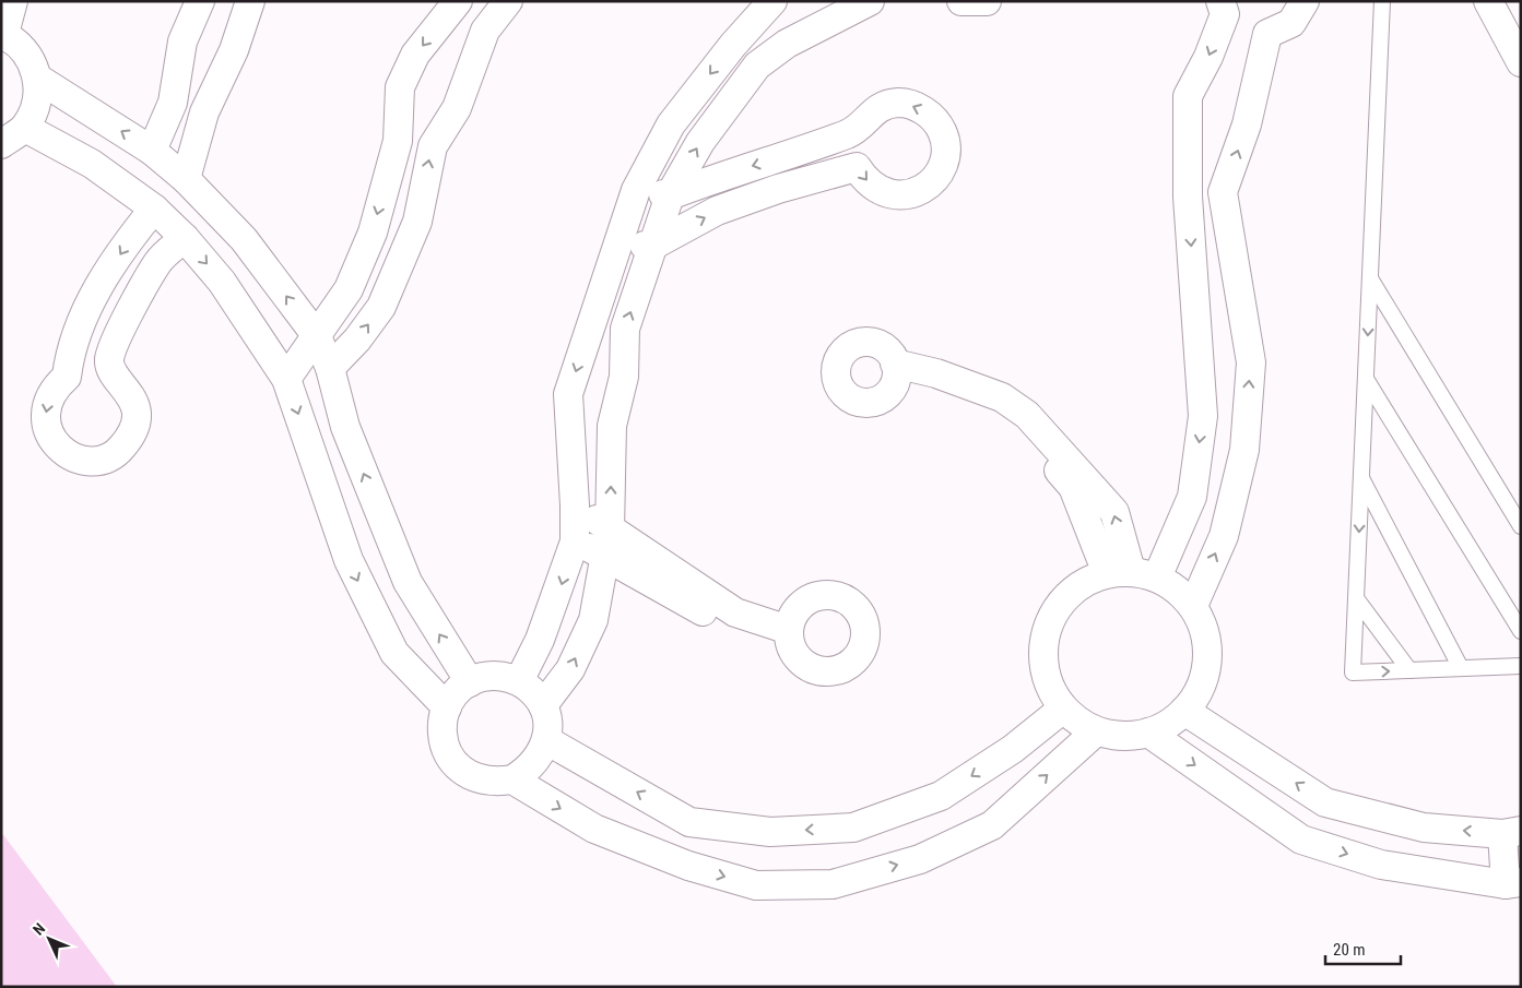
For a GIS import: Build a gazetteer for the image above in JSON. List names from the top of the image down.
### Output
{
  "scale_bar": "20 m",
  "north": "top left"
}
